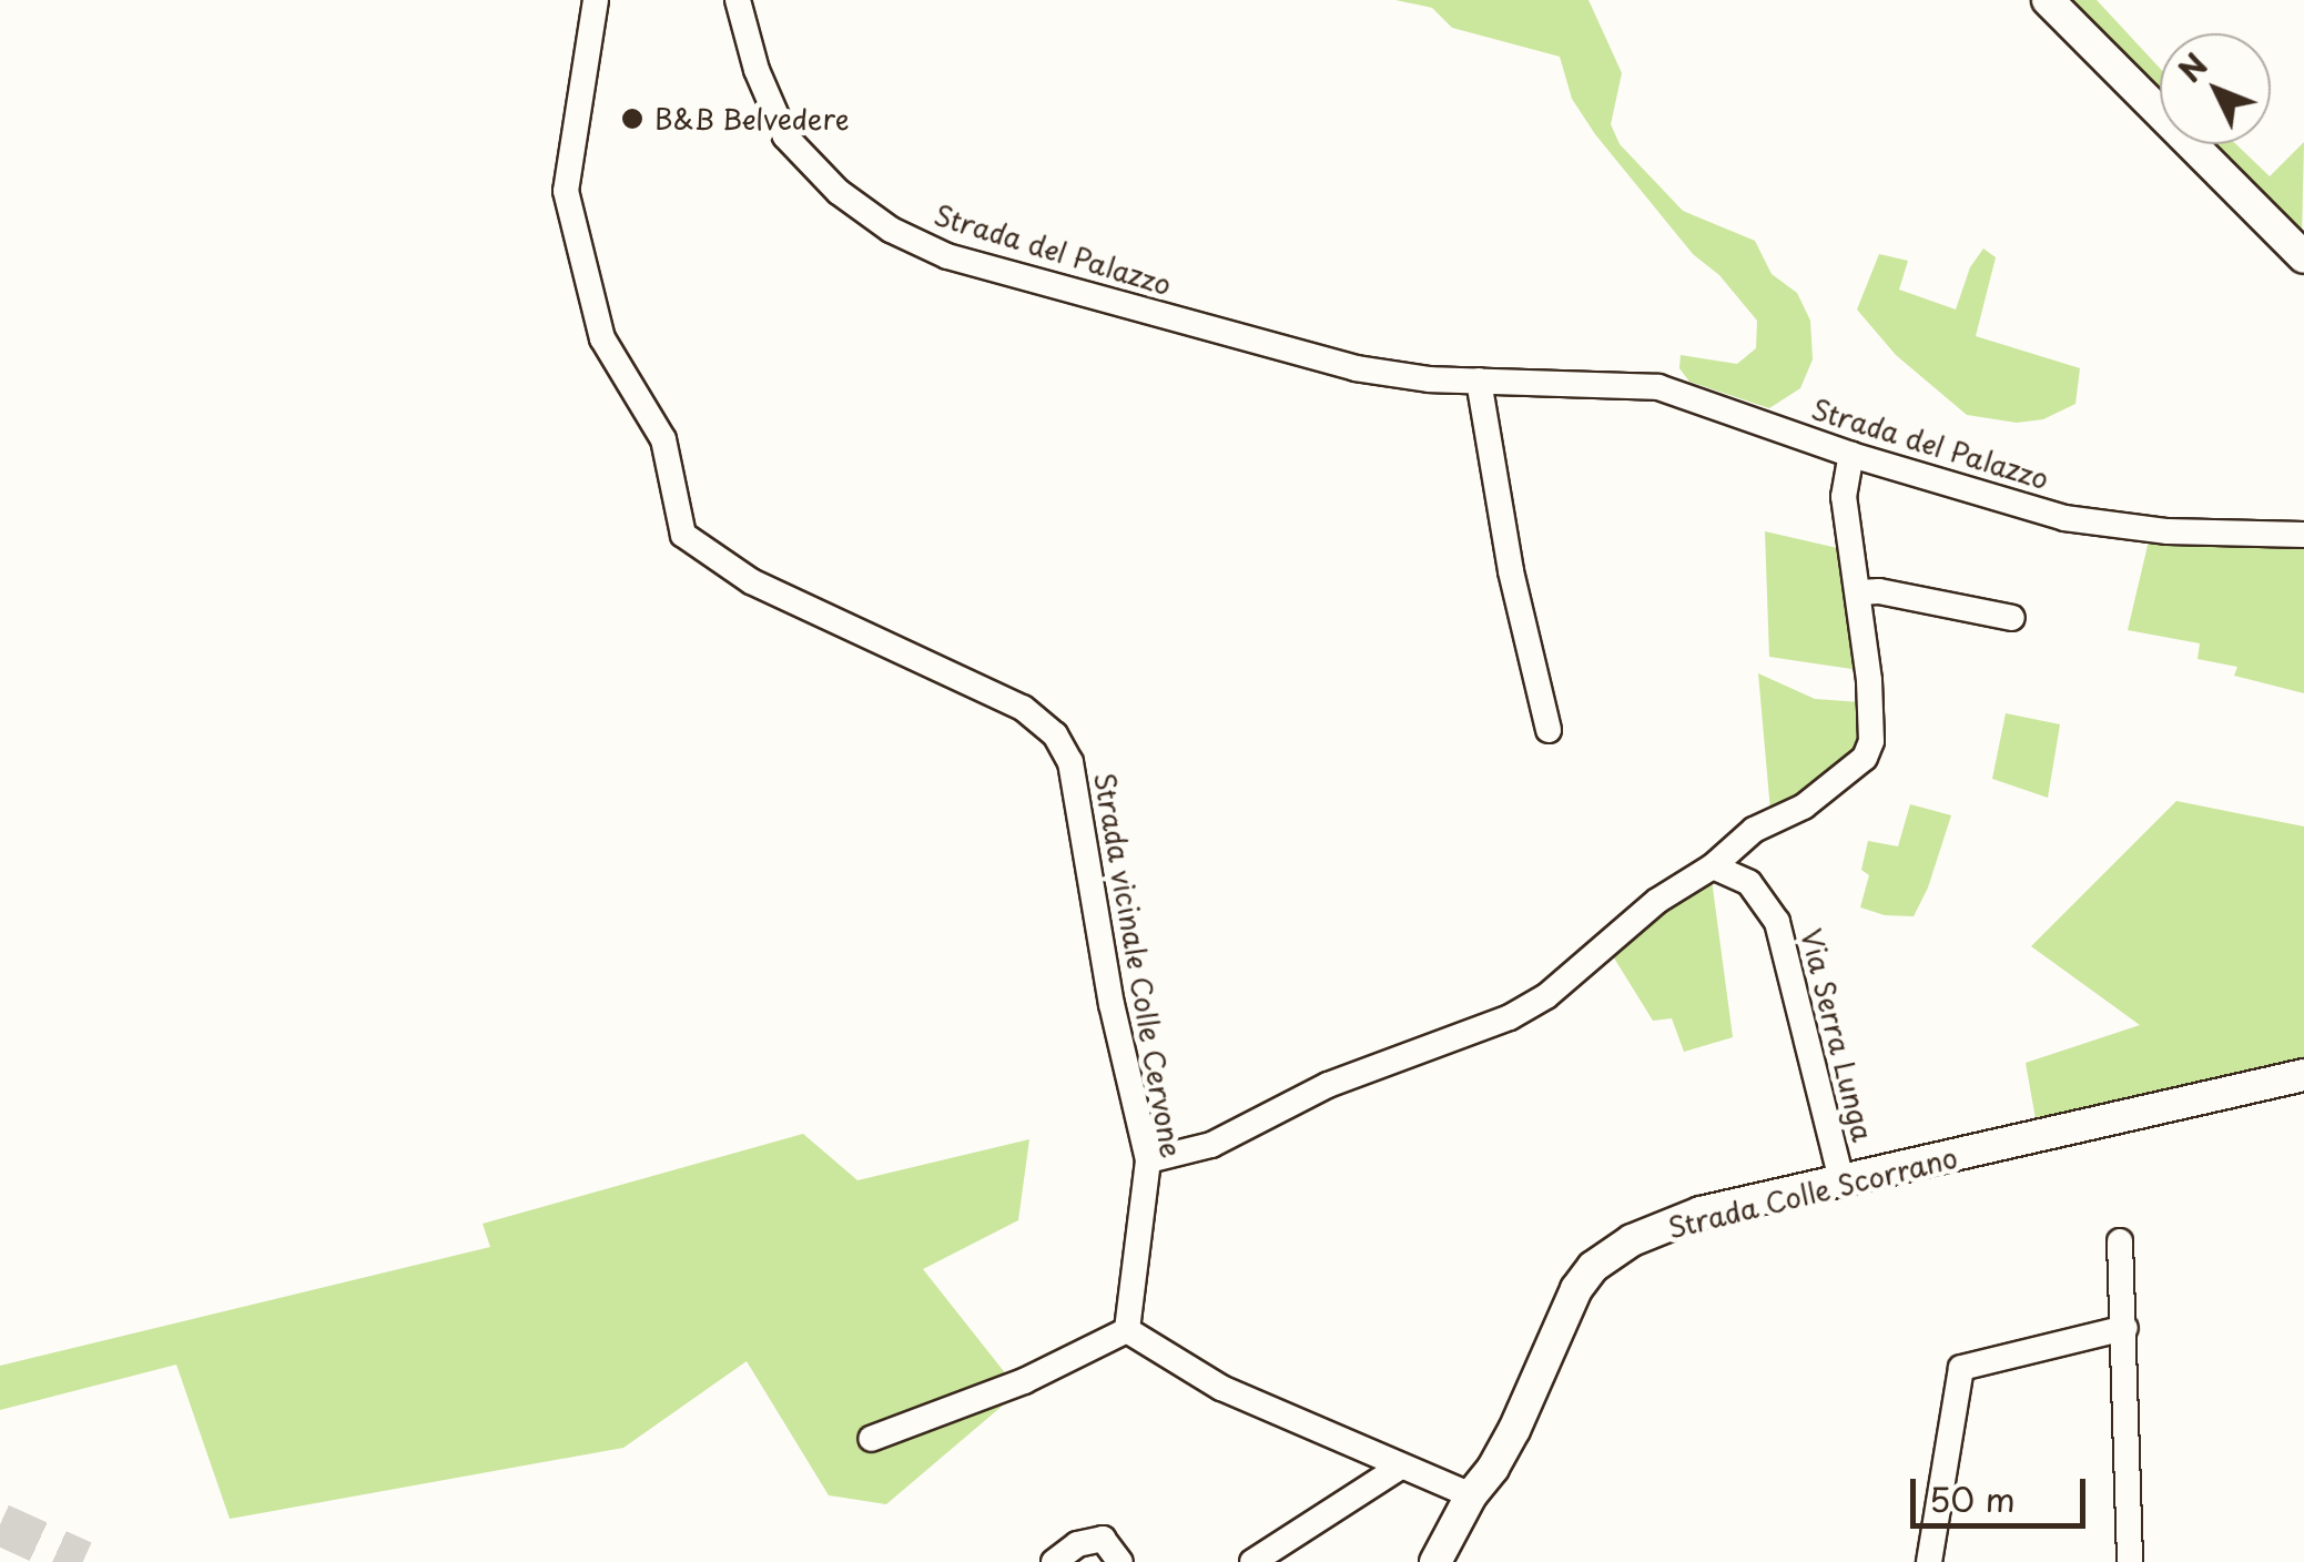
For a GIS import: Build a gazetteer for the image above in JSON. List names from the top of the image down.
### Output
{
  "streets": {
    "street": [
      "Strada del Palazzo",
      "Strada vicinale Colle Cervone",
      "Via Serra Lunga",
      "Strada Colle Scorrano"
    ]
  },
  "crossings": [
    ["Via Serra Lunga", "Strada Colle Scorrano"]
  ],
  "places": ["B&B Belvedere"],
  "scale_bar": "50 m",
  "north": "top left"
}
